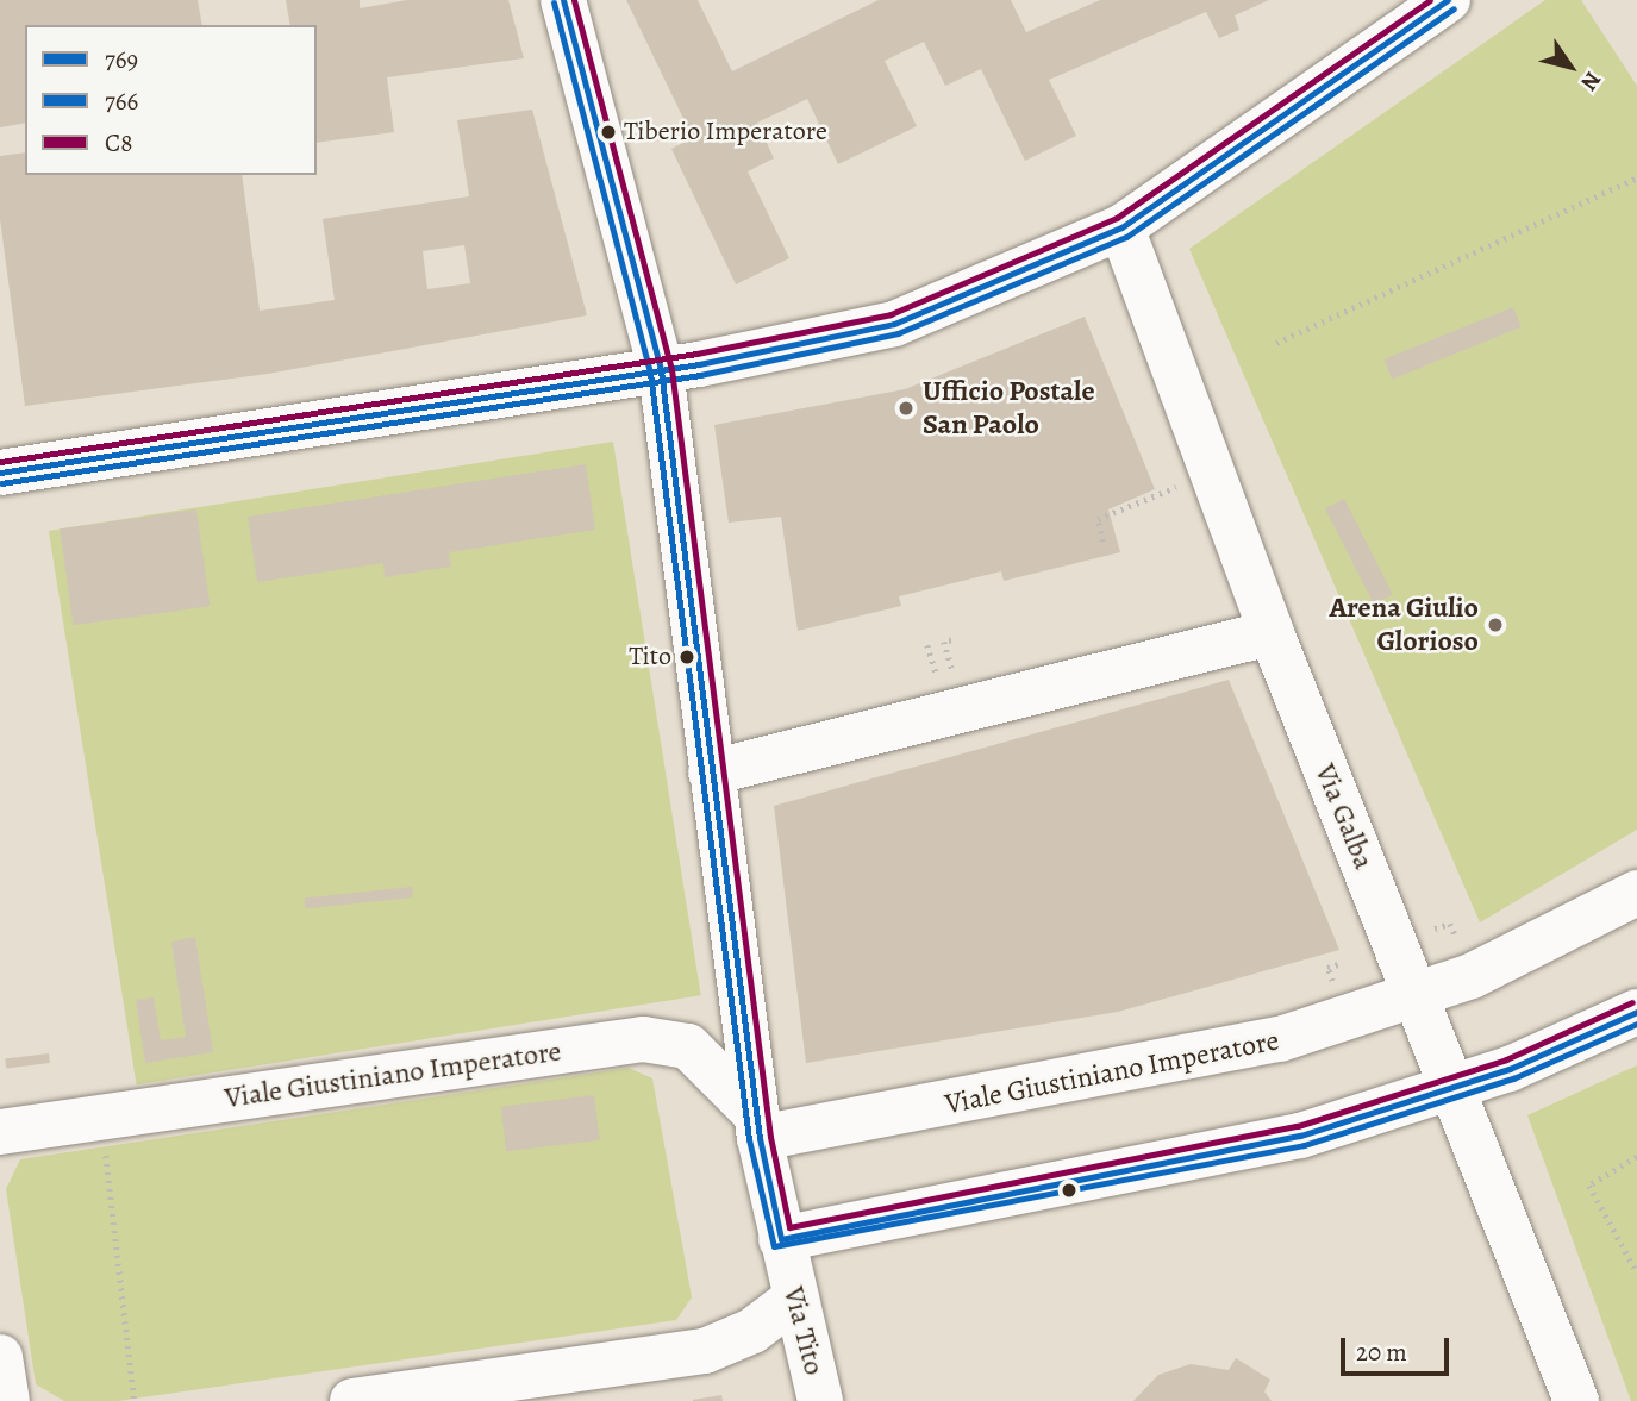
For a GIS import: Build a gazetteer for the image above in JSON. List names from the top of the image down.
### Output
{
  "streets": {
    "street": ["Via Galba", "Viale Giustiniano Imperatore", "Via Tito"]
  },
  "crossings": [
    ["Via Galba", "Viale Giustiniano Imperatore"],
    ["Viale Giustiniano Imperatore", "Via Tito"]
  ],
  "places": [
    "Tiberio Imperatore",
    "Ufficio Postale San Paolo",
    "Arena Giulio Glorioso",
    "Tito"
  ],
  "lines": ["transit line 769", "transit line C8", "transit line 766"],
  "legend": ["769", "766", "C8"],
  "scale_bar": "20 m",
  "north": "bottom right"
}
